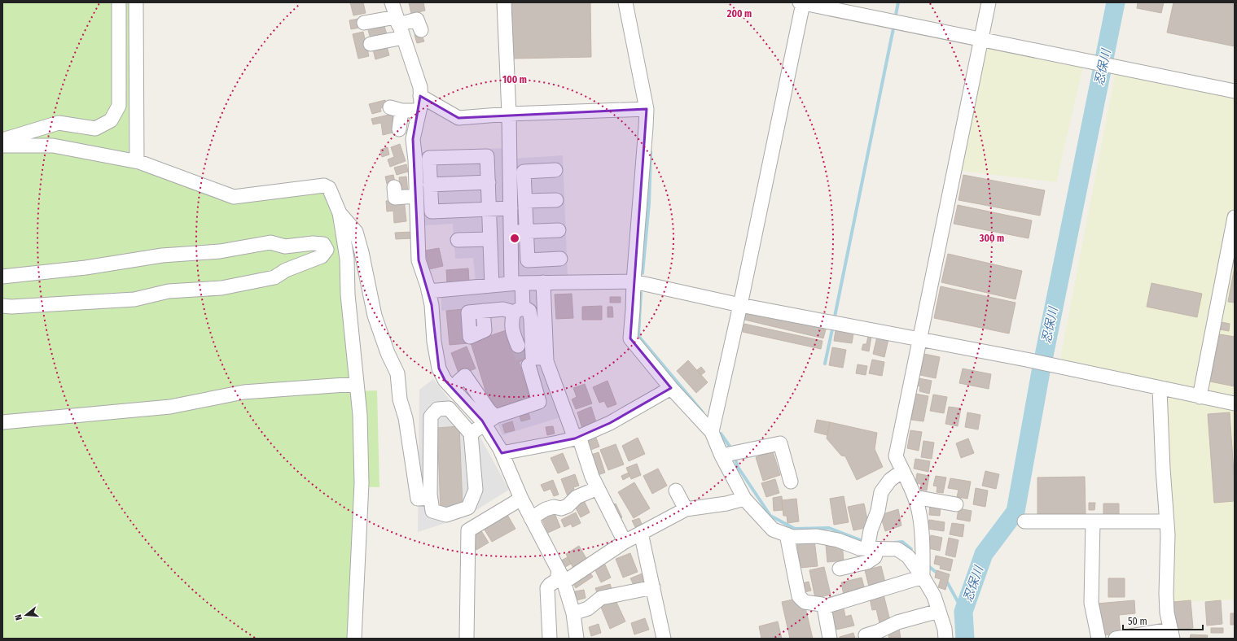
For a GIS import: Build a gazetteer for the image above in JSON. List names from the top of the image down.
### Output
{
  "water": ["忍保川"],
  "scale_bar": "50 m",
  "north": "left",
  "rings": ["200 m", "100 m", "300 m"]
}
